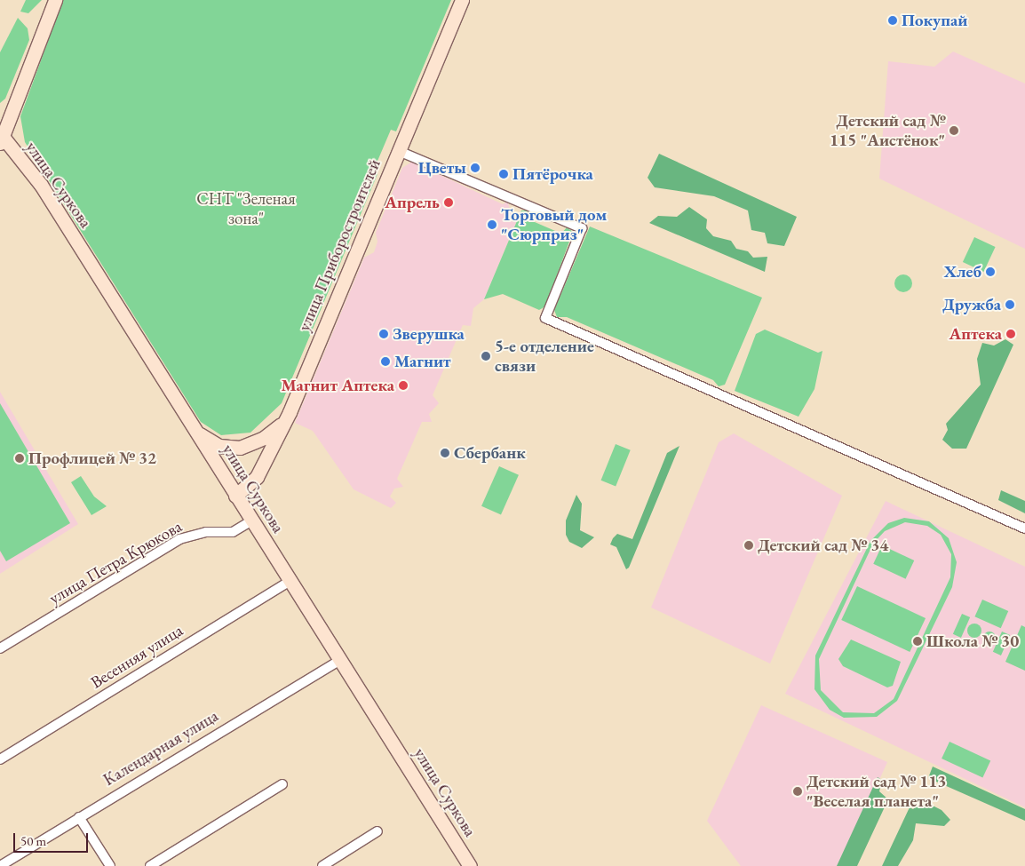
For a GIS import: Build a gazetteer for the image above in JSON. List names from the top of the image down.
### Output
{
  "streets": {
    "main road": ["улица Суркова", "улица Приборостроителей"],
    "street": ["улица Петра Крюкова", "Весенняя улица", "Календарная улица"]
  },
  "crossings": [
    ["улица Суркова", "улица Приборостроителей"],
    ["улица Суркова", "улица Петра Крюкова"],
    ["улица Суркова", "Весенняя улица"],
    ["улица Суркова", "Календарная улица"]
  ],
  "parks": ["СНТ \"Зеленая зона\""],
  "places": [
    "Покупай",
    "Детский сад № 115 \"Аистёнок\"",
    "Цветы",
    "Пятёрочка",
    "Апрель",
    "Торговый дом \"Сюрприз\"",
    "Хлеб",
    "Дружба",
    "Зверушка",
    "Аптека",
    "5-е отделение связи",
    "Магнит",
    "Магнит Аптека",
    "Сбербанк",
    "Профлицей № 32",
    "Детский сад № 34",
    "Школа № 30",
    "Детский сад № 113 \"Веселая планета\""
  ],
  "scale_bar": "50 m"
}
